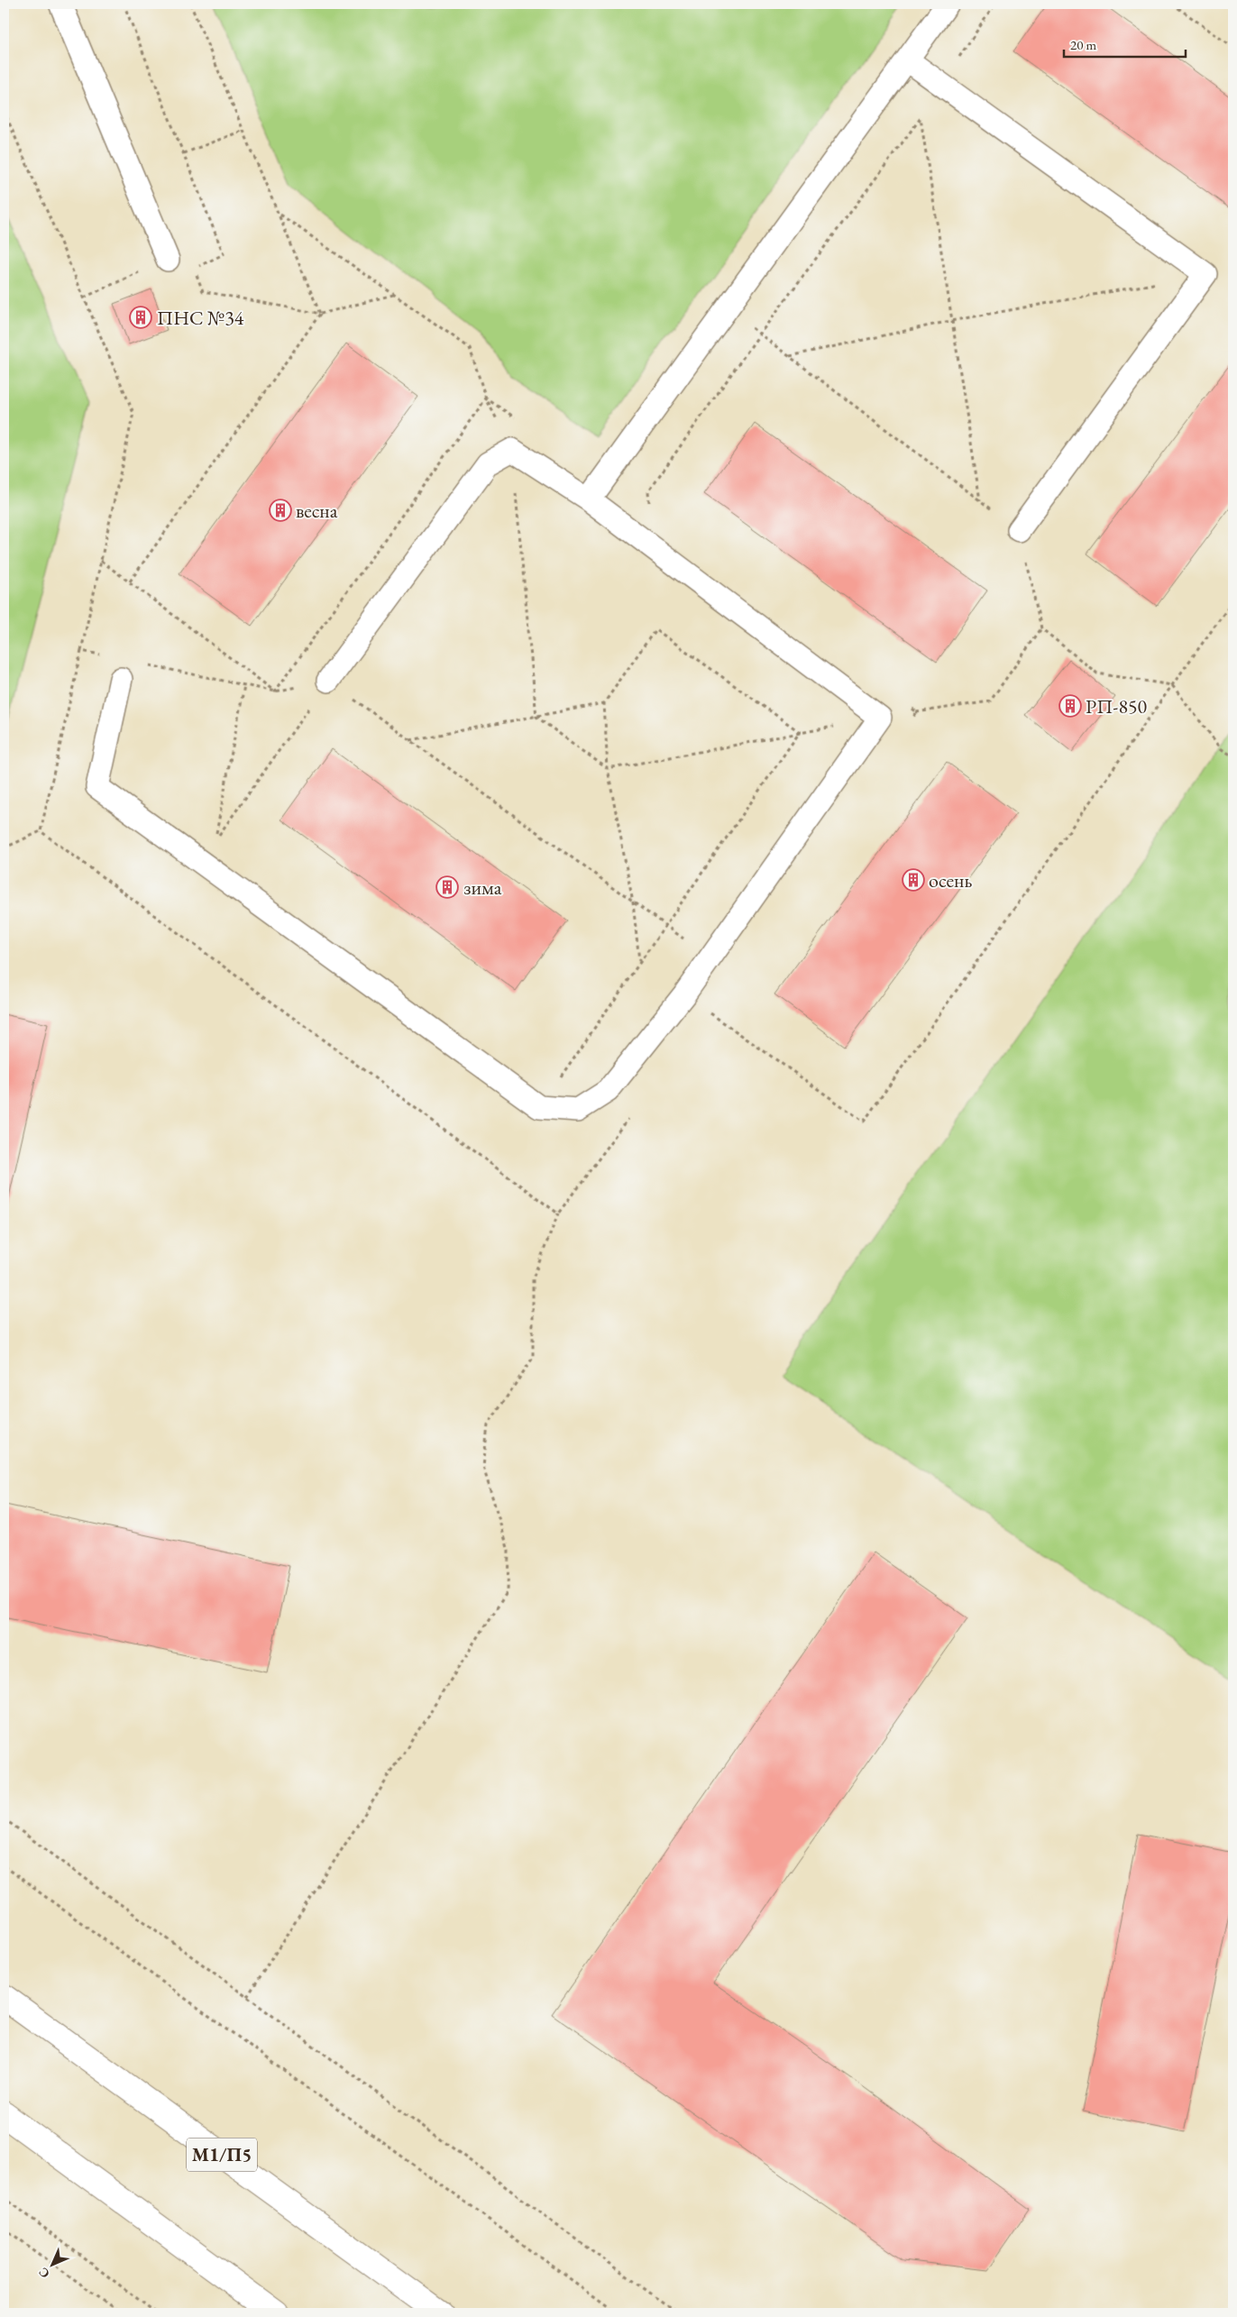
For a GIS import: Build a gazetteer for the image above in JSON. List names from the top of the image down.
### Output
{
  "streets": {
    "highway": ["М1/П5"]
  },
  "places": {
    "building": [
      "ПНС №34",
      "весна",
      "РП-850",
      "осень",
      "зима"
    ]
  },
  "scale_bar": "20 m",
  "north": "bottom left"
}
